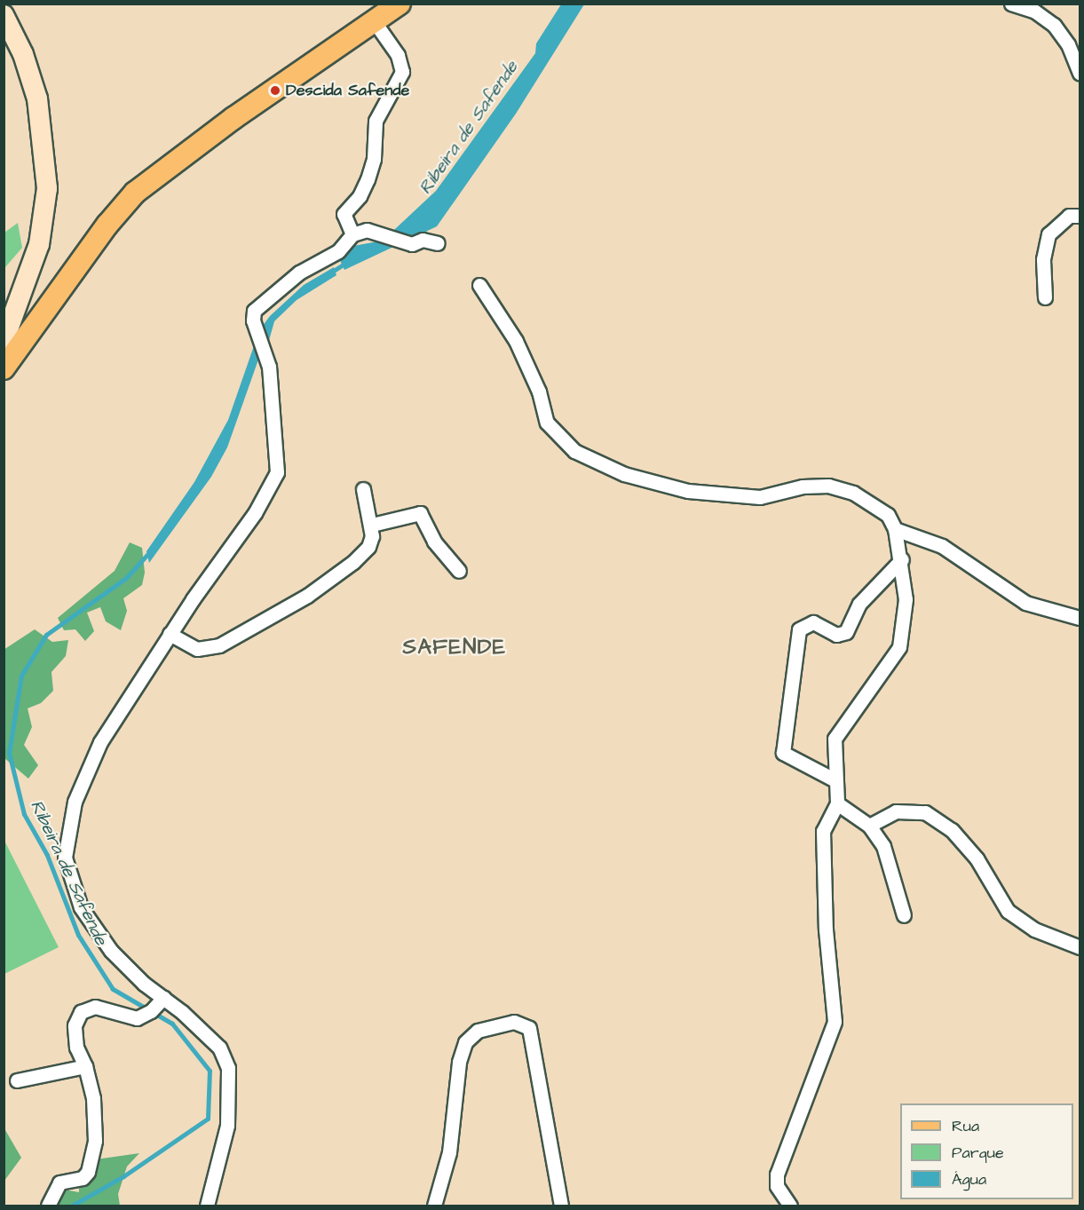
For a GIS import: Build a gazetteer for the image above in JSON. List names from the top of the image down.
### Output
{
  "districts": ["SAFENDE"],
  "water": ["Ribeira de Safende"],
  "places": ["Descida Safende"],
  "legend": ["Rua", "Parque", "Água"]
}
